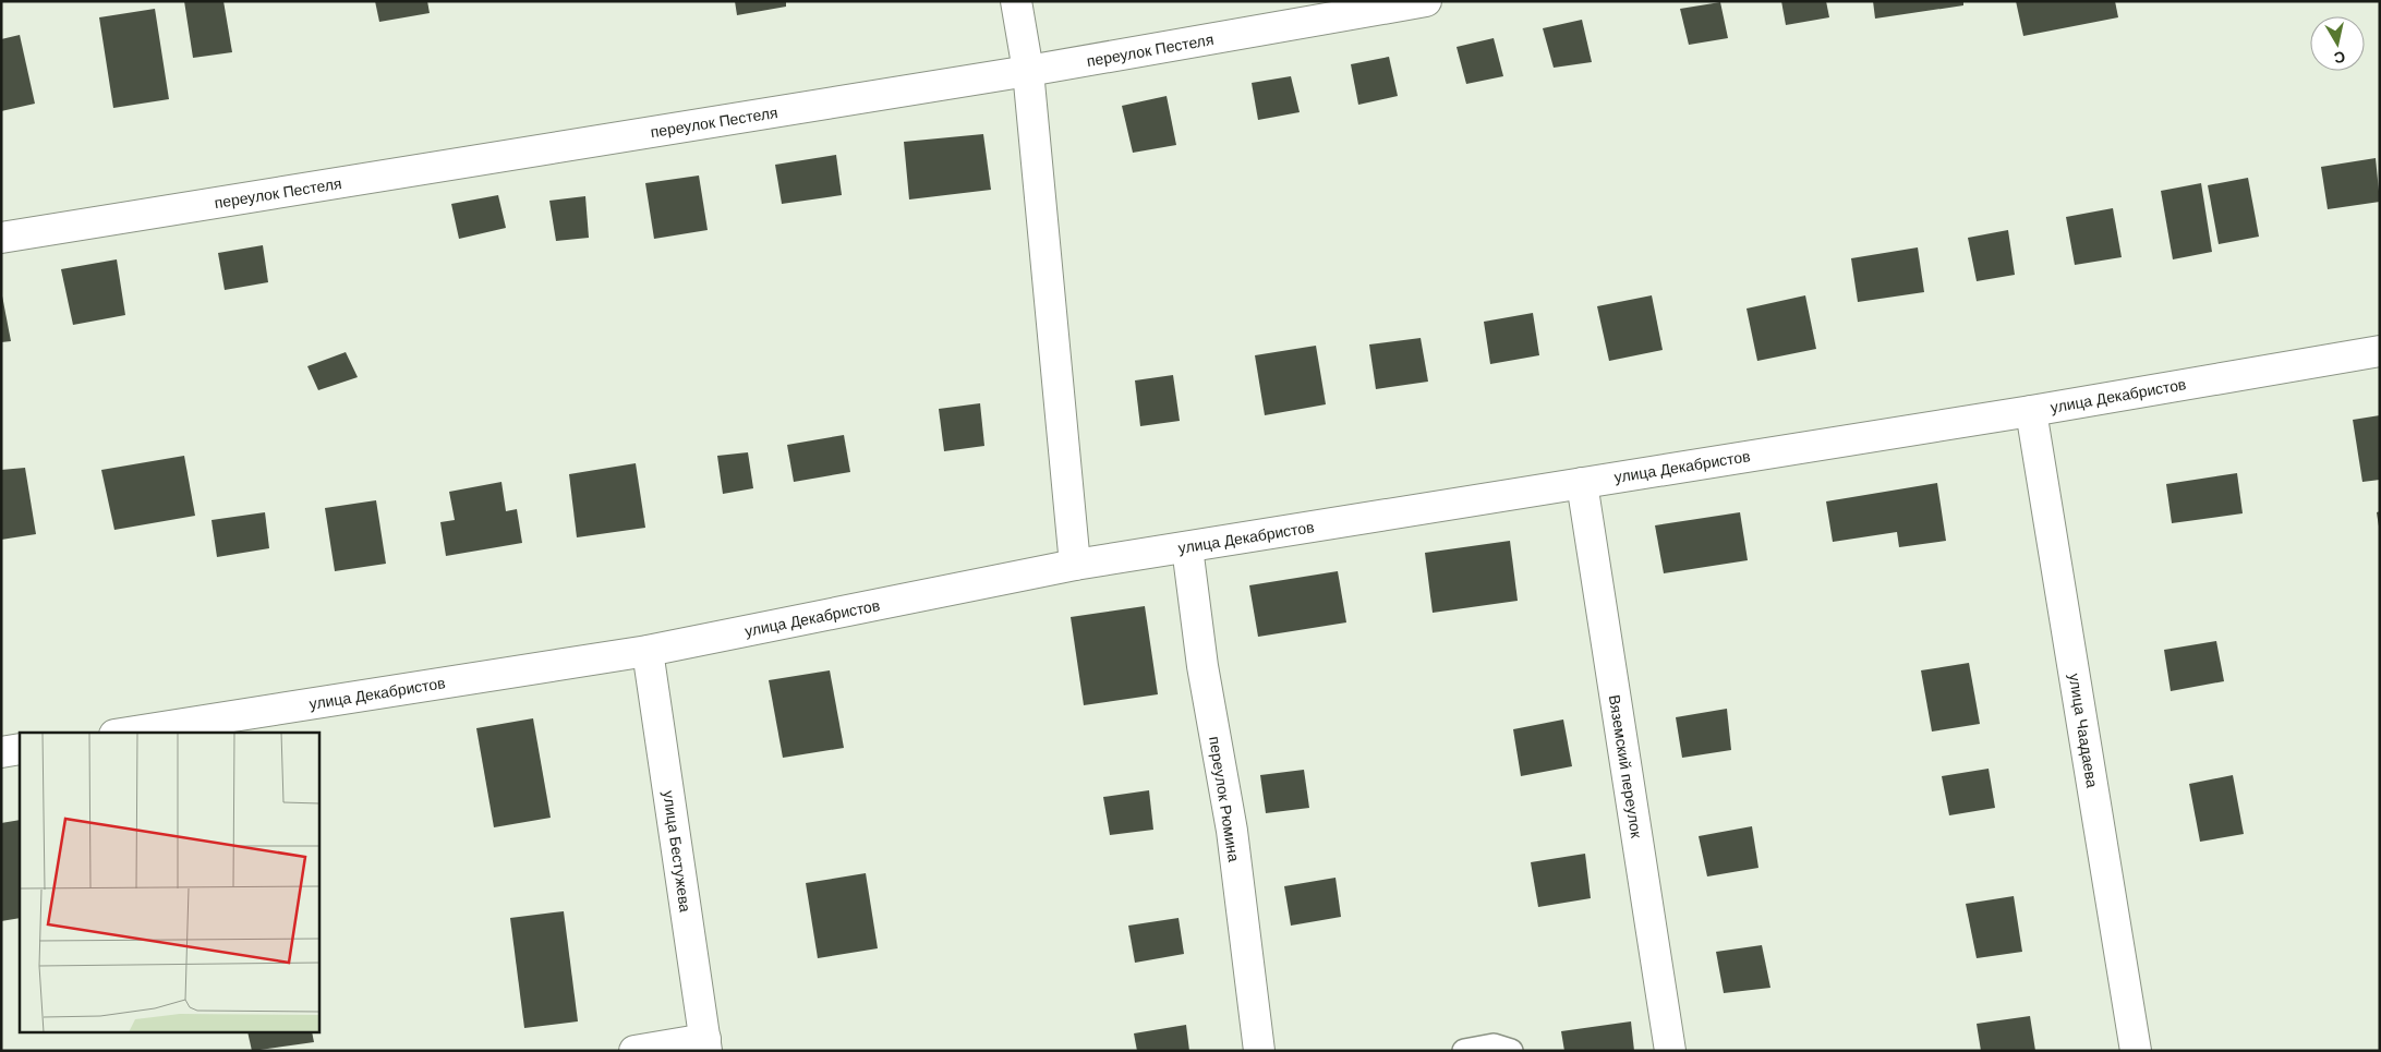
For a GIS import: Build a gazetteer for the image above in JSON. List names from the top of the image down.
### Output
{
  "streets": {
    "street": [
      "переулок Пестеля",
      "улица Декабристов",
      "улица Чаадаева",
      "Вяземский переулок",
      "переулок Рюмина",
      "улица Бестужева"
    ]
  },
  "crossings": [
    ["улица Декабристов", "улица Чаадаева"],
    ["улица Декабристов", "Вяземский переулок"],
    ["улица Декабристов", "переулок Рюмина"],
    ["улица Декабристов", "улица Бестужева"]
  ],
  "north": "bottom"
}
